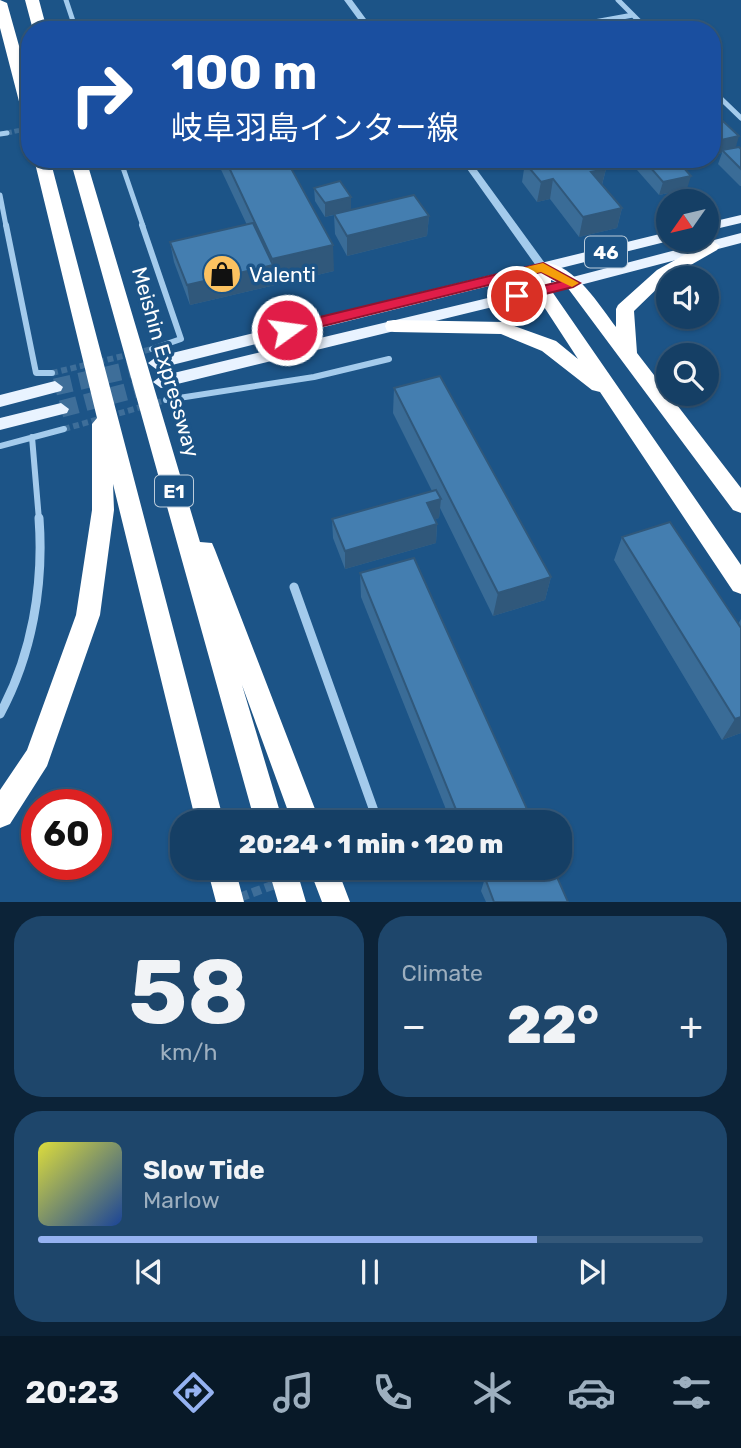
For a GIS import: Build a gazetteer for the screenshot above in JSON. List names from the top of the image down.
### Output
{
  "streets": {
    "highway": ["Meishin Expressway", "E1"],
    "main road": ["46"]
  },
  "places": {
    "shop": ["Valenti"]
  },
  "north": "bottom left",
  "page": {
    "turn": ["100 m", "岐阜羽島インター線"],
    "limit": "60",
    "trip": "20:24 · 1 min · 120 m",
    "tile": [
      ["58", "km/h"],
      "Climate"
    ],
    "heat": ["−", "22°", "+"],
    "song": ["Slow Tide", "Marlow"],
    "tabs": "20:23"
  }
}
